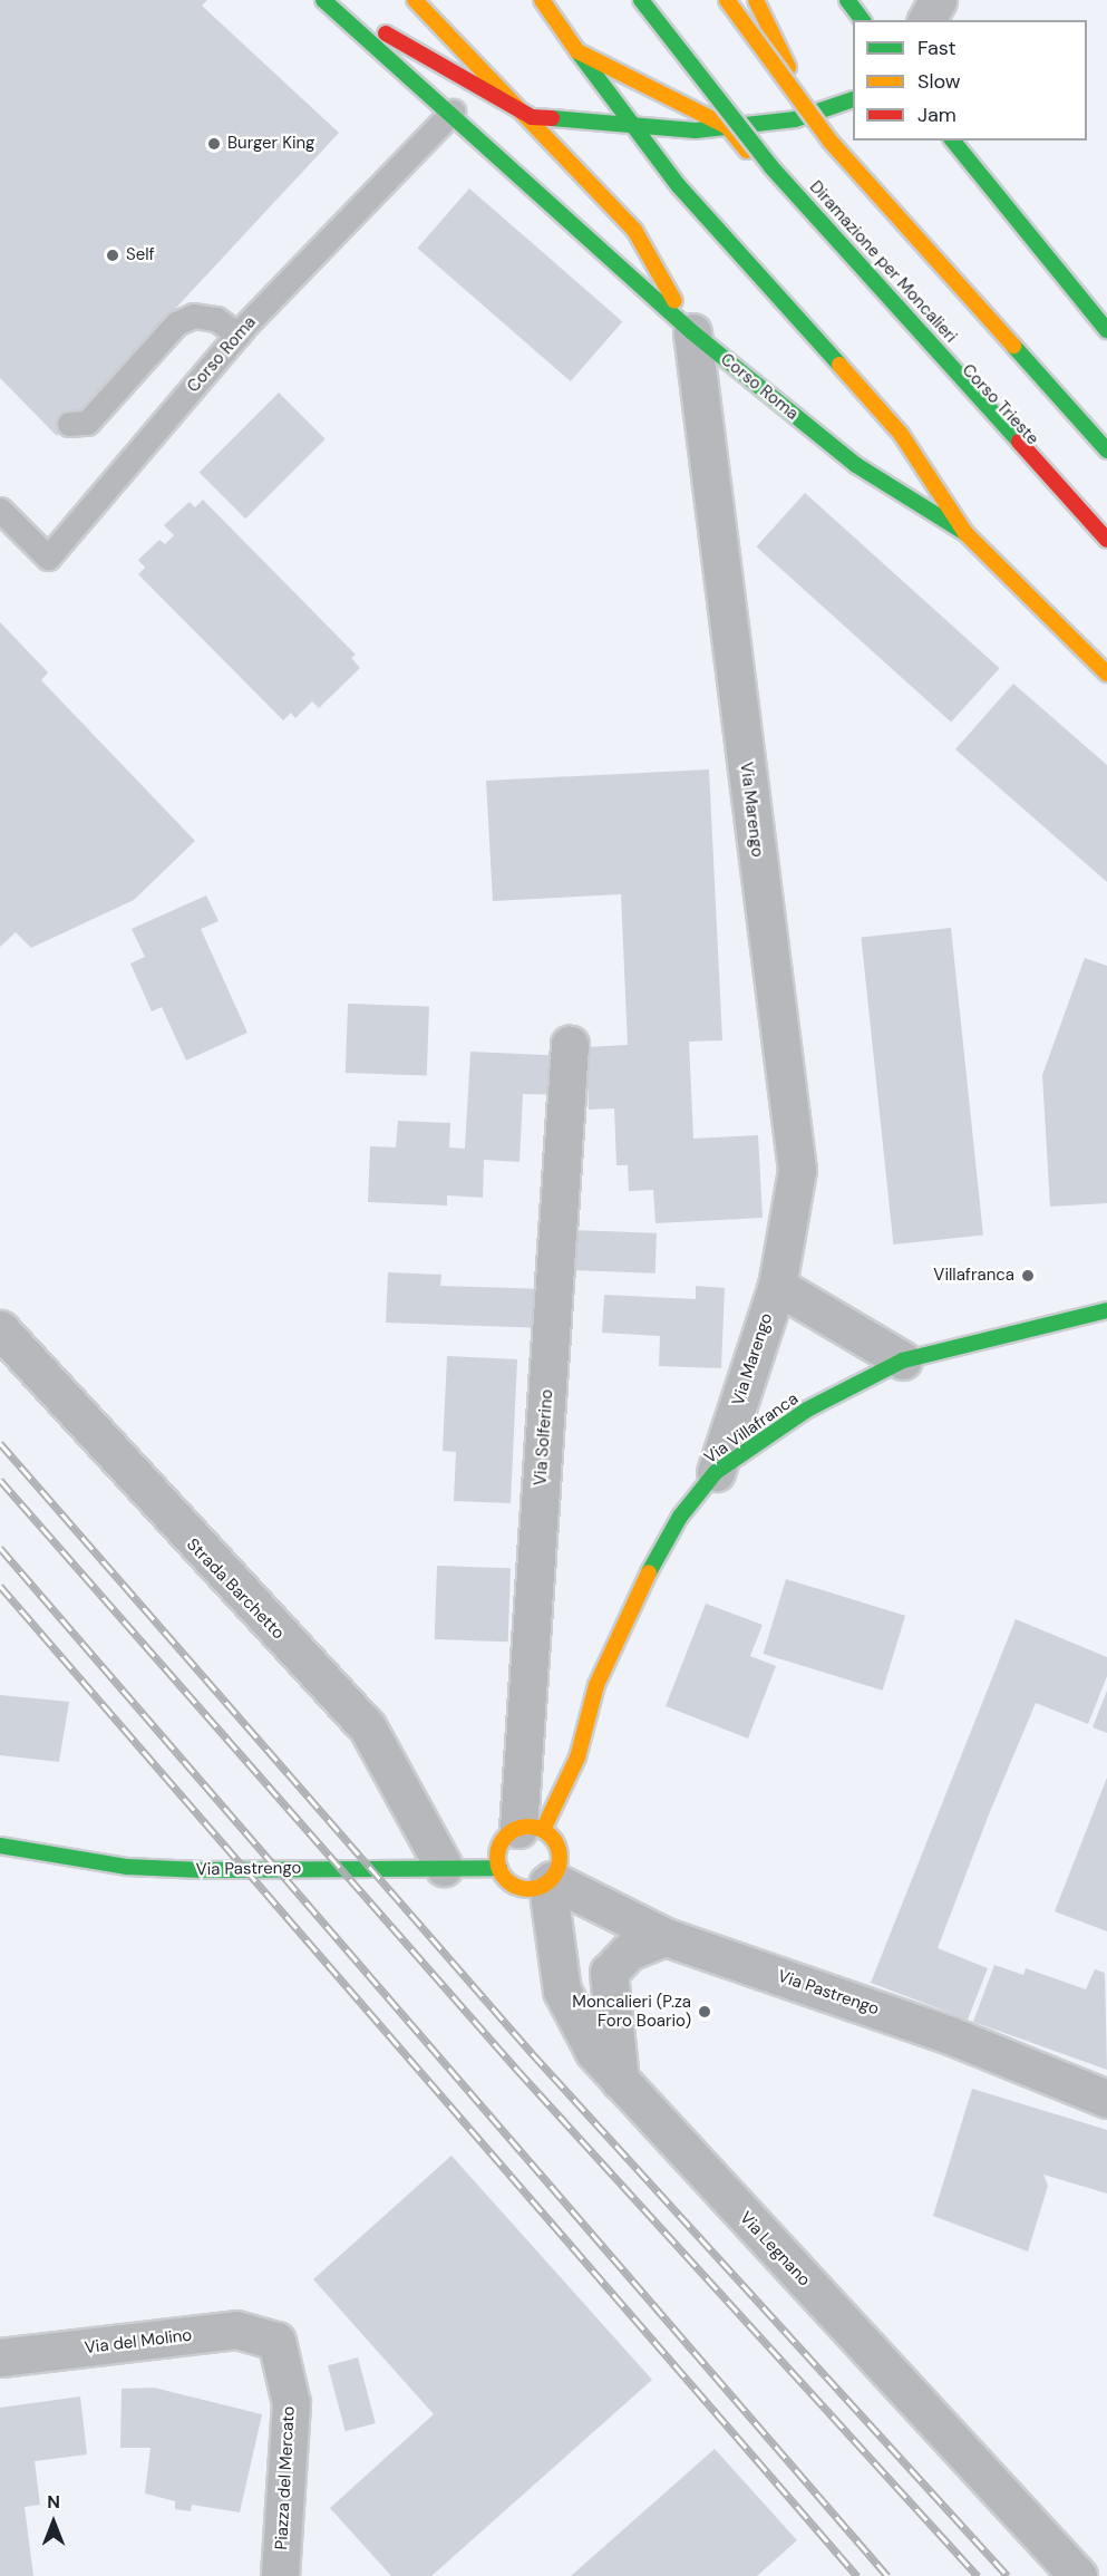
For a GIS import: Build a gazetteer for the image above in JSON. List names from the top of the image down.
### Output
{
  "streets": {
    "main road": [
      "Diramazione per Moncalieri",
      "Corso Roma",
      "Corso Trieste",
      "Via Villafranca",
      "Via Pastrengo"
    ],
    "street": [
      "Via Marengo",
      "Via Solferino",
      "Strada Barchetto",
      "Via Legnano",
      "Via del Molino",
      "Piazza del Mercato"
    ]
  },
  "crossings": [
    ["Corso Roma", "Corso Trieste"],
    ["Corso Roma", "Via Marengo"],
    ["Via Marengo", "Via Villafranca"],
    ["Via Villafranca", "Via Solferino"],
    ["Via Villafranca", "Via Pastrengo"],
    ["Via Villafranca", "Via Legnano"],
    ["Via Solferino", "Via Pastrengo"],
    ["Via Solferino", "Via Legnano"],
    ["Strada Barchetto", "Via Pastrengo"],
    ["Via Pastrengo", "Via Legnano"],
    ["Via del Molino", "Piazza del Mercato"]
  ],
  "places": [
    "Burger King",
    "Self",
    "Villafranca",
    "Moncalieri (P.za Foro Boario)"
  ],
  "legend": ["Fast", "Slow", "Jam"],
  "north": "top"
}
